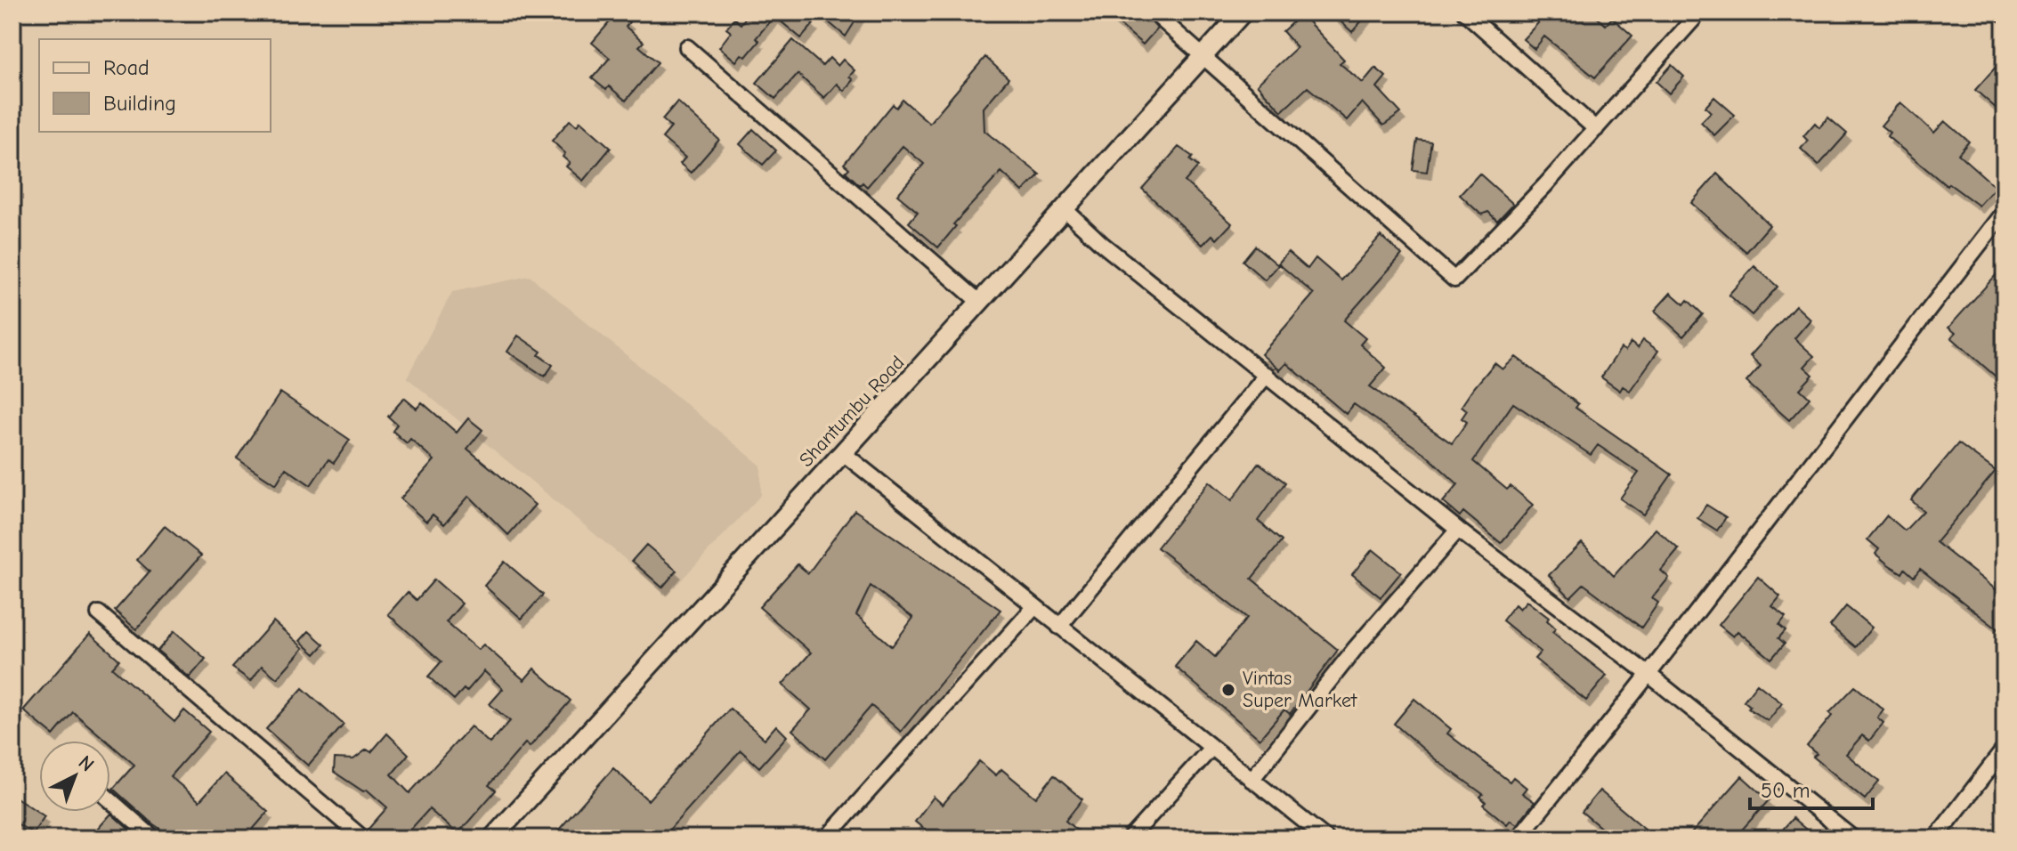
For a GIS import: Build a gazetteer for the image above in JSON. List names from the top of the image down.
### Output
{
  "streets": {
    "street": ["Shantumbu Road"]
  },
  "places": ["Vintas Super Market"],
  "legend": ["Road", "Building"],
  "scale_bar": "50 m",
  "north": "top right"
}
